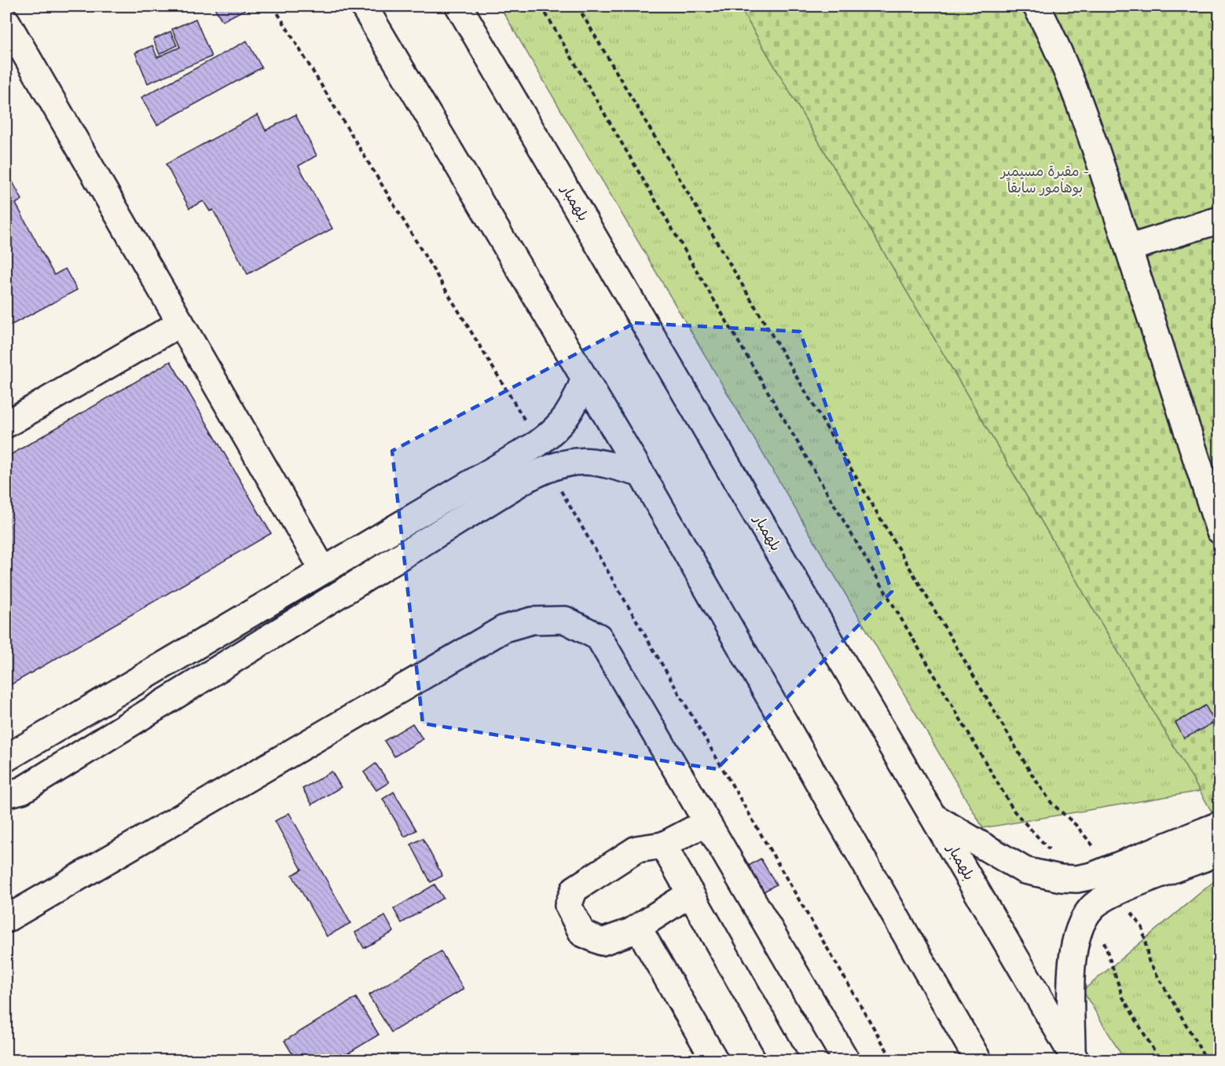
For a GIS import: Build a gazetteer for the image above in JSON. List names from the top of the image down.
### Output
{
  "streets": {
    "street": ["بلهمبار"]
  },
  "parks": ["مقبرة مسيمير - بوهامور سابقاً"]
}
